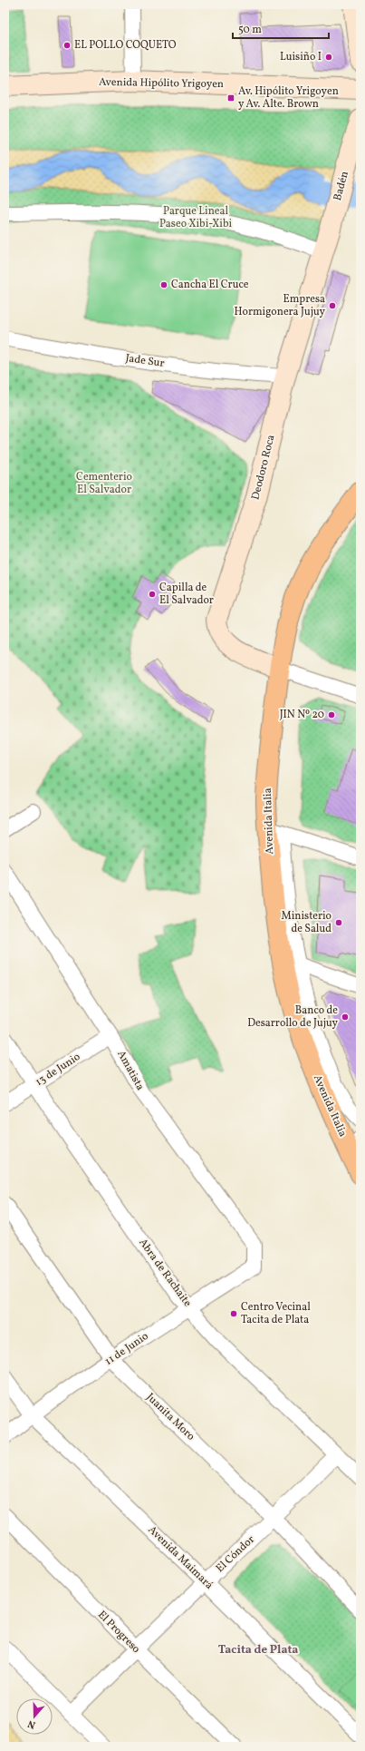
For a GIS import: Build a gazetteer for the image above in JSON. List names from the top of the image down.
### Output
{
  "streets": {
    "main road": ["Avenida Italia"],
    "street": [
      "Avenida Hipólito Yrigoyen",
      "Badén",
      "Jade Sur",
      "Deodoro Roca",
      "13 de Junio",
      "Amatista",
      "Abra de Rachaite",
      "11 de Junio",
      "Juanita Moro",
      "El Cóndor",
      "Avenida Maimará",
      "El Progreso"
    ]
  },
  "crossings": [
    ["Badén", "Deodoro Roca"],
    ["Jade Sur", "Deodoro Roca"],
    ["Deodoro Roca", "Avenida Italia"],
    ["13 de Junio", "Amatista"],
    ["13 de Junio", "Abra de Rachaite"],
    ["Amatista", "11 de Junio"],
    ["Abra de Rachaite", "11 de Junio"],
    ["Abra de Rachaite", "El Cóndor"],
    ["11 de Junio", "Juanita Moro"],
    ["11 de Junio", "Avenida Maimará"],
    ["Juanita Moro", "El Cóndor"],
    ["El Cóndor", "Avenida Maimará"],
    ["El Cóndor", "El Progreso"]
  ],
  "districts": ["Tacita de Plata"],
  "parks": ["Parque Lineal Paseo Xibi-Xibi", "Cementerio El Salvador"],
  "places": {
    "other": [
      "EL POLLO COQUETO",
      "Luisiño I",
      "Cancha El Cruce",
      "Empresa Hormigonera Jujuy",
      "Capilla de El Salvador",
      "JIN Nº 20",
      "Ministerio de Salud",
      "Banco de Desarrollo de Jujuy",
      "Centro Vecinal Tacita de Plata"
    ],
    "transit": ["Av. Hipólito Yrigoyen y Av. Alte. Brown"]
  },
  "scale_bar": "50 m",
  "north": "bottom"
}
